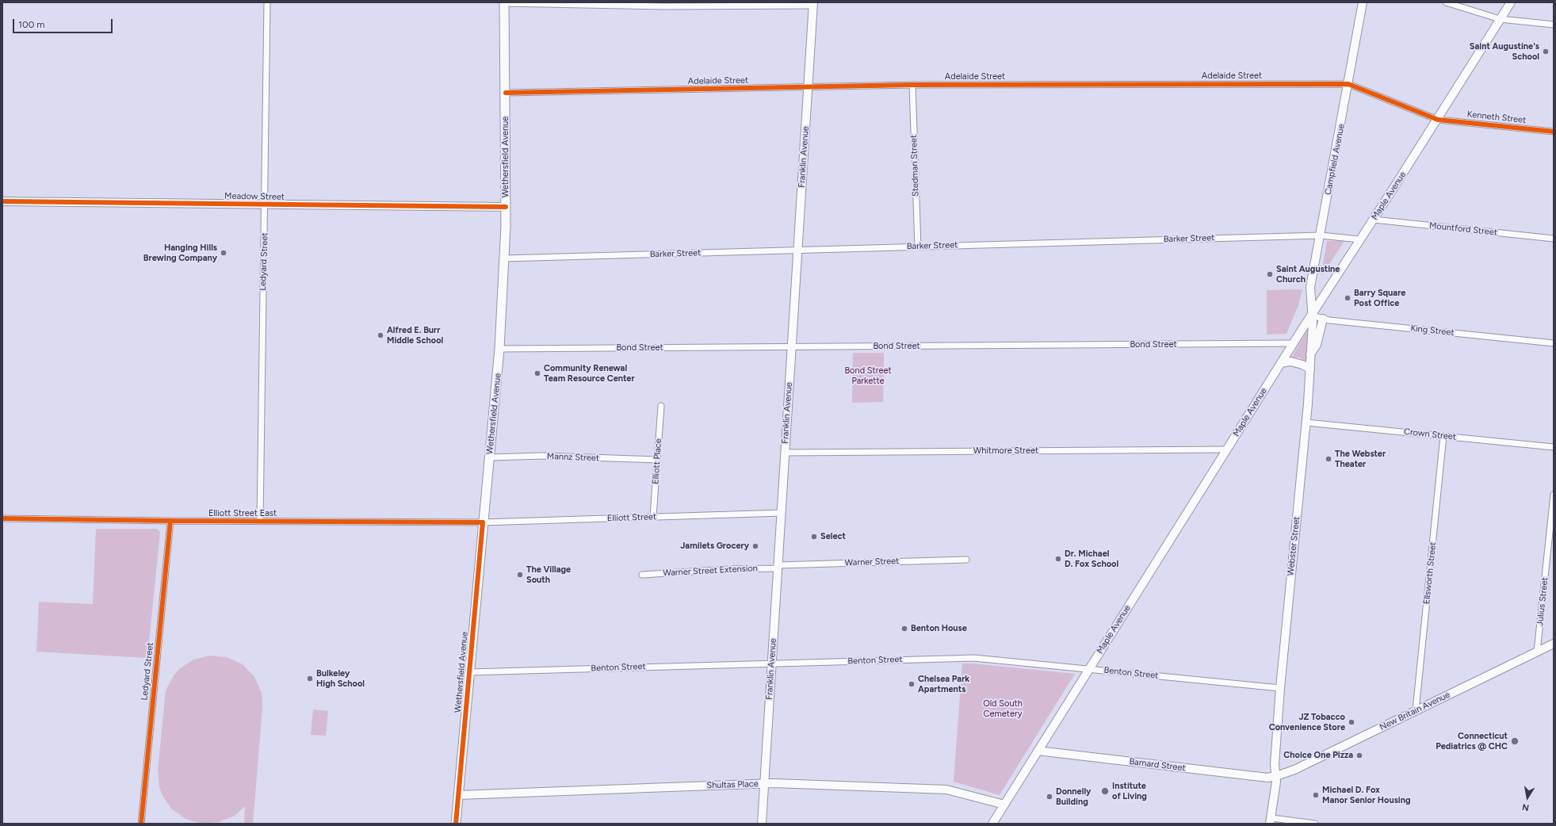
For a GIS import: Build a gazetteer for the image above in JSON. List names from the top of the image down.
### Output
{
  "streets": {
    "main road": [
      "Wethersfield Avenue",
      "Franklin Avenue",
      "Campfield Avenue",
      "Maple Avenue",
      "Meadow Street",
      "Webster Street",
      "New Britain Avenue",
      "Barnard Street",
      "Shultas Place"
    ],
    "street": [
      "Adelaide Street",
      "Kenneth Street",
      "Stedman Street",
      "Mountford Street",
      "Barker Street",
      "Ledyard Street",
      "King Street",
      "Bond Street",
      "Crown Street",
      "Whitmore Street",
      "Mannz Street",
      "Elliott Place",
      "Elliott Street East",
      "Elliott Street",
      "Warner Street",
      "Warner Street Extension",
      "Ellsworth Street",
      "Julius Street",
      "Benton Street"
    ]
  },
  "crossings": [
    ["Adelaide Street", "Kenneth Street"],
    ["Adelaide Street", "Wethersfield Avenue"],
    ["Adelaide Street", "Franklin Avenue"],
    ["Adelaide Street", "Campfield Avenue"],
    ["Adelaide Street", "Stedman Street"],
    ["Adelaide Street", "Maple Avenue"],
    ["Kenneth Street", "Maple Avenue"],
    ["Wethersfield Avenue", "Meadow Street"],
    ["Wethersfield Avenue", "Barker Street"],
    ["Wethersfield Avenue", "Bond Street"],
    ["Wethersfield Avenue", "Mannz Street"],
    ["Wethersfield Avenue", "Elliott Street East"],
    ["Wethersfield Avenue", "Elliott Street"],
    ["Wethersfield Avenue", "Benton Street"],
    ["Wethersfield Avenue", "Shultas Place"],
    ["Franklin Avenue", "Barker Street"],
    ["Franklin Avenue", "Bond Street"],
    ["Franklin Avenue", "Whitmore Street"],
    ["Franklin Avenue", "Elliott Street"],
    ["Franklin Avenue", "Warner Street"],
    ["Franklin Avenue", "Warner Street Extension"],
    ["Franklin Avenue", "Benton Street"],
    ["Franklin Avenue", "Shultas Place"],
    ["Campfield Avenue", "Maple Avenue"],
    ["Campfield Avenue", "Barker Street"],
    ["Campfield Avenue", "King Street"],
    ["Campfield Avenue", "Webster Street"],
    ["Stedman Street", "Barker Street"],
    ["Maple Avenue", "Mountford Street"],
    ["Maple Avenue", "Barker Street"],
    ["Maple Avenue", "King Street"],
    ["Maple Avenue", "Bond Street"],
    ["Maple Avenue", "Whitmore Street"],
    ["Maple Avenue", "Webster Street"],
    ["Maple Avenue", "Benton Street"],
    ["Maple Avenue", "Barnard Street"],
    ["Maple Avenue", "Shultas Place"],
    ["Meadow Street", "Ledyard Street"],
    ["Ledyard Street", "Elliott Street East"],
    ["King Street", "Webster Street"],
    ["Crown Street", "Webster Street"],
    ["Crown Street", "Ellsworth Street"],
    ["Mannz Street", "Elliott Place"],
    ["Elliott Place", "Elliott Street"],
    ["Elliott Street East", "Elliott Street"],
    ["Webster Street", "Benton Street"],
    ["Webster Street", "New Britain Avenue"],
    ["Webster Street", "Barnard Street"],
    ["Warner Street", "Warner Street Extension"],
    ["Ellsworth Street", "New Britain Avenue"],
    ["Julius Street", "New Britain Avenue"],
    ["New Britain Avenue", "Barnard Street"]
  ],
  "parks": ["Bond Street Parkette", "Old South Cemetery"],
  "places": [
    "Saint Augustine's School",
    "Hanging Hills Brewing Company",
    "Saint Augustine Church",
    "Barry Square Post Office",
    "Alfred E. Burr Middle School",
    "Community Renewal Team Resource Center",
    "The Webster Theater",
    "Select",
    "Jamilets Grocery",
    "Dr. Michael D. Fox School",
    "The Village South",
    "Benton House",
    "Bulkeley High School",
    "Chelsea Park Apartments",
    "JZ Tobacco Convenience Store",
    "Connecticut Pediatrics @ CHC",
    "Choice One Pizza",
    "Institute of Living",
    "Michael D. Fox Manor Senior Housing",
    "Donnelly Building"
  ],
  "scale_bar": "100 m",
  "north": "bottom"
}
